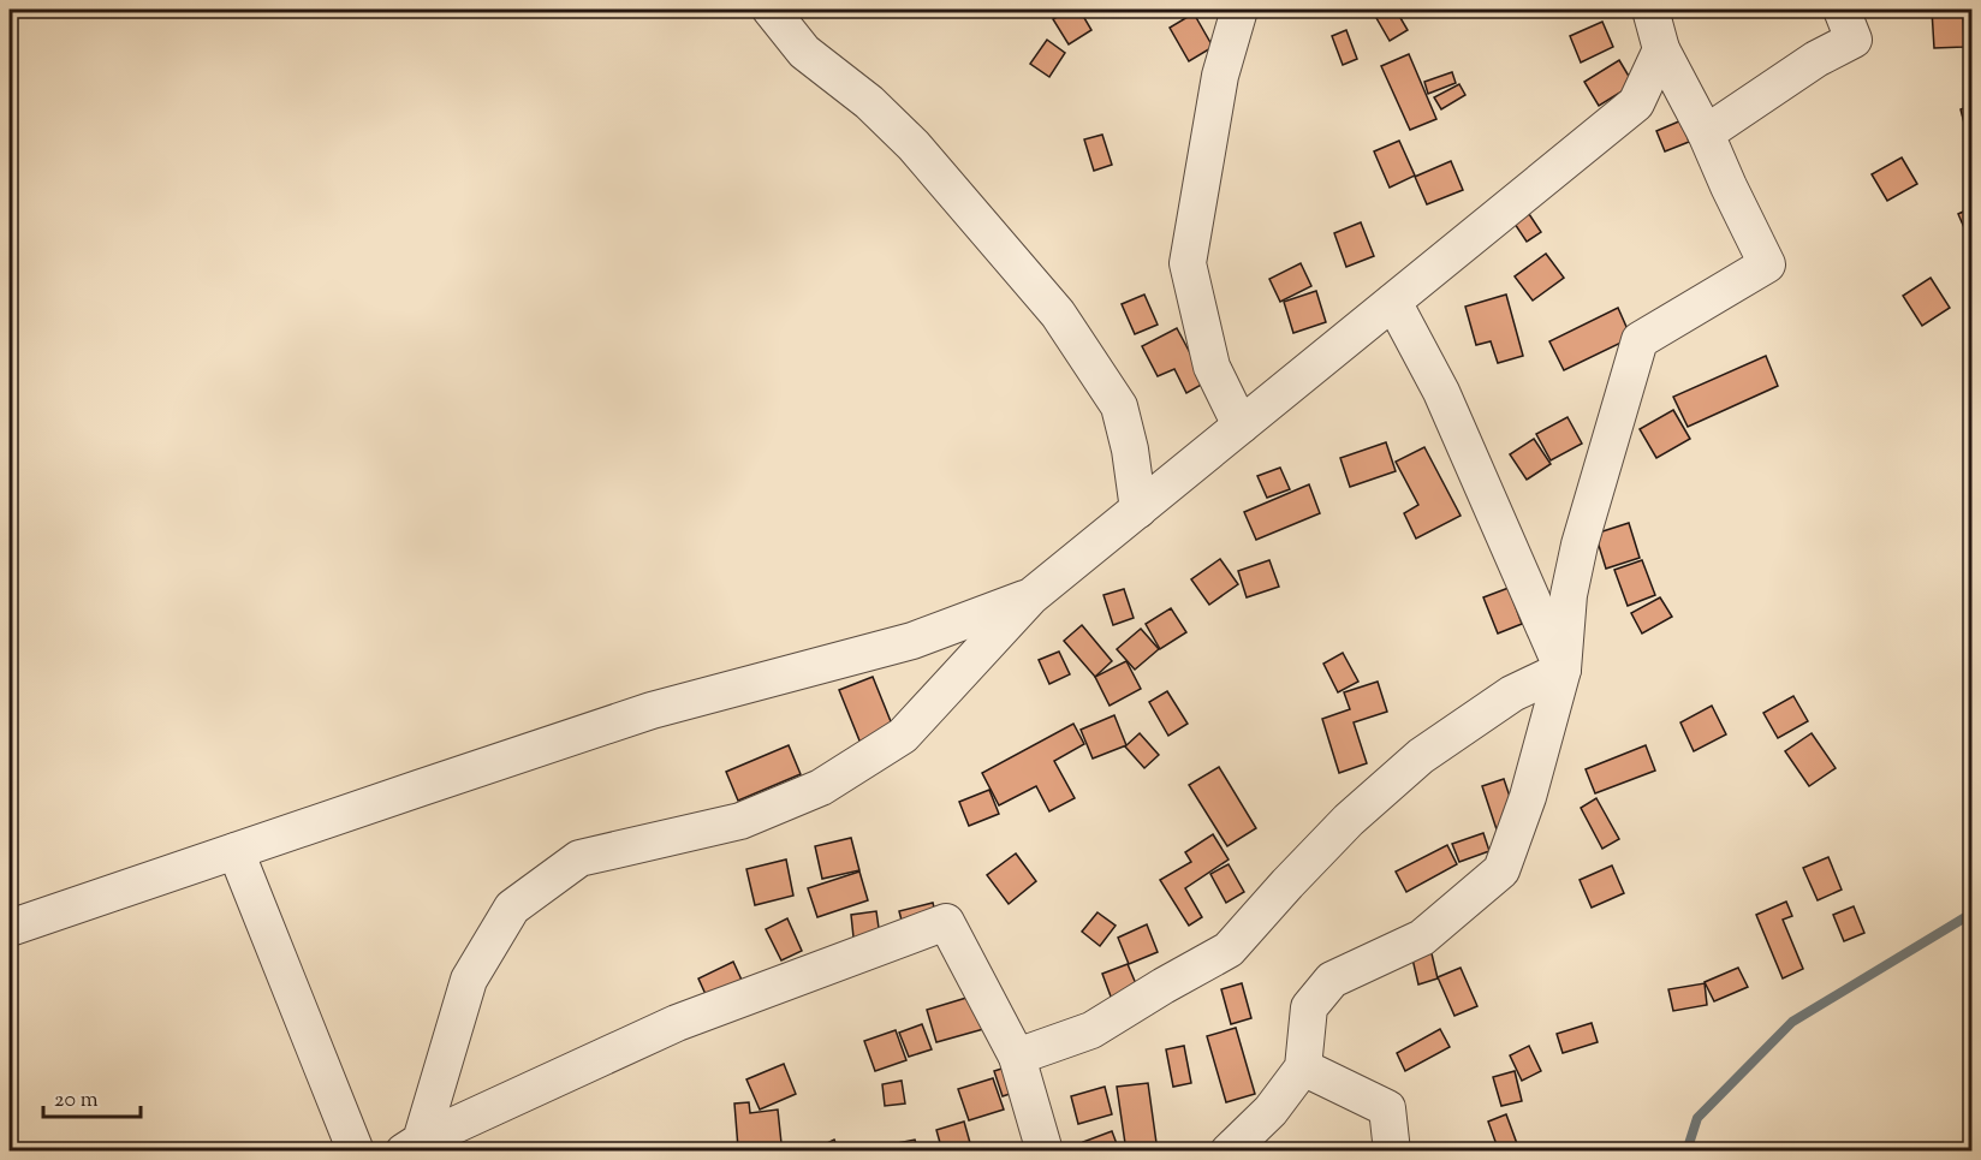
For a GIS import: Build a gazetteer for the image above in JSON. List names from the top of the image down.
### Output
{
  "scale_bar": "20 m"
}
